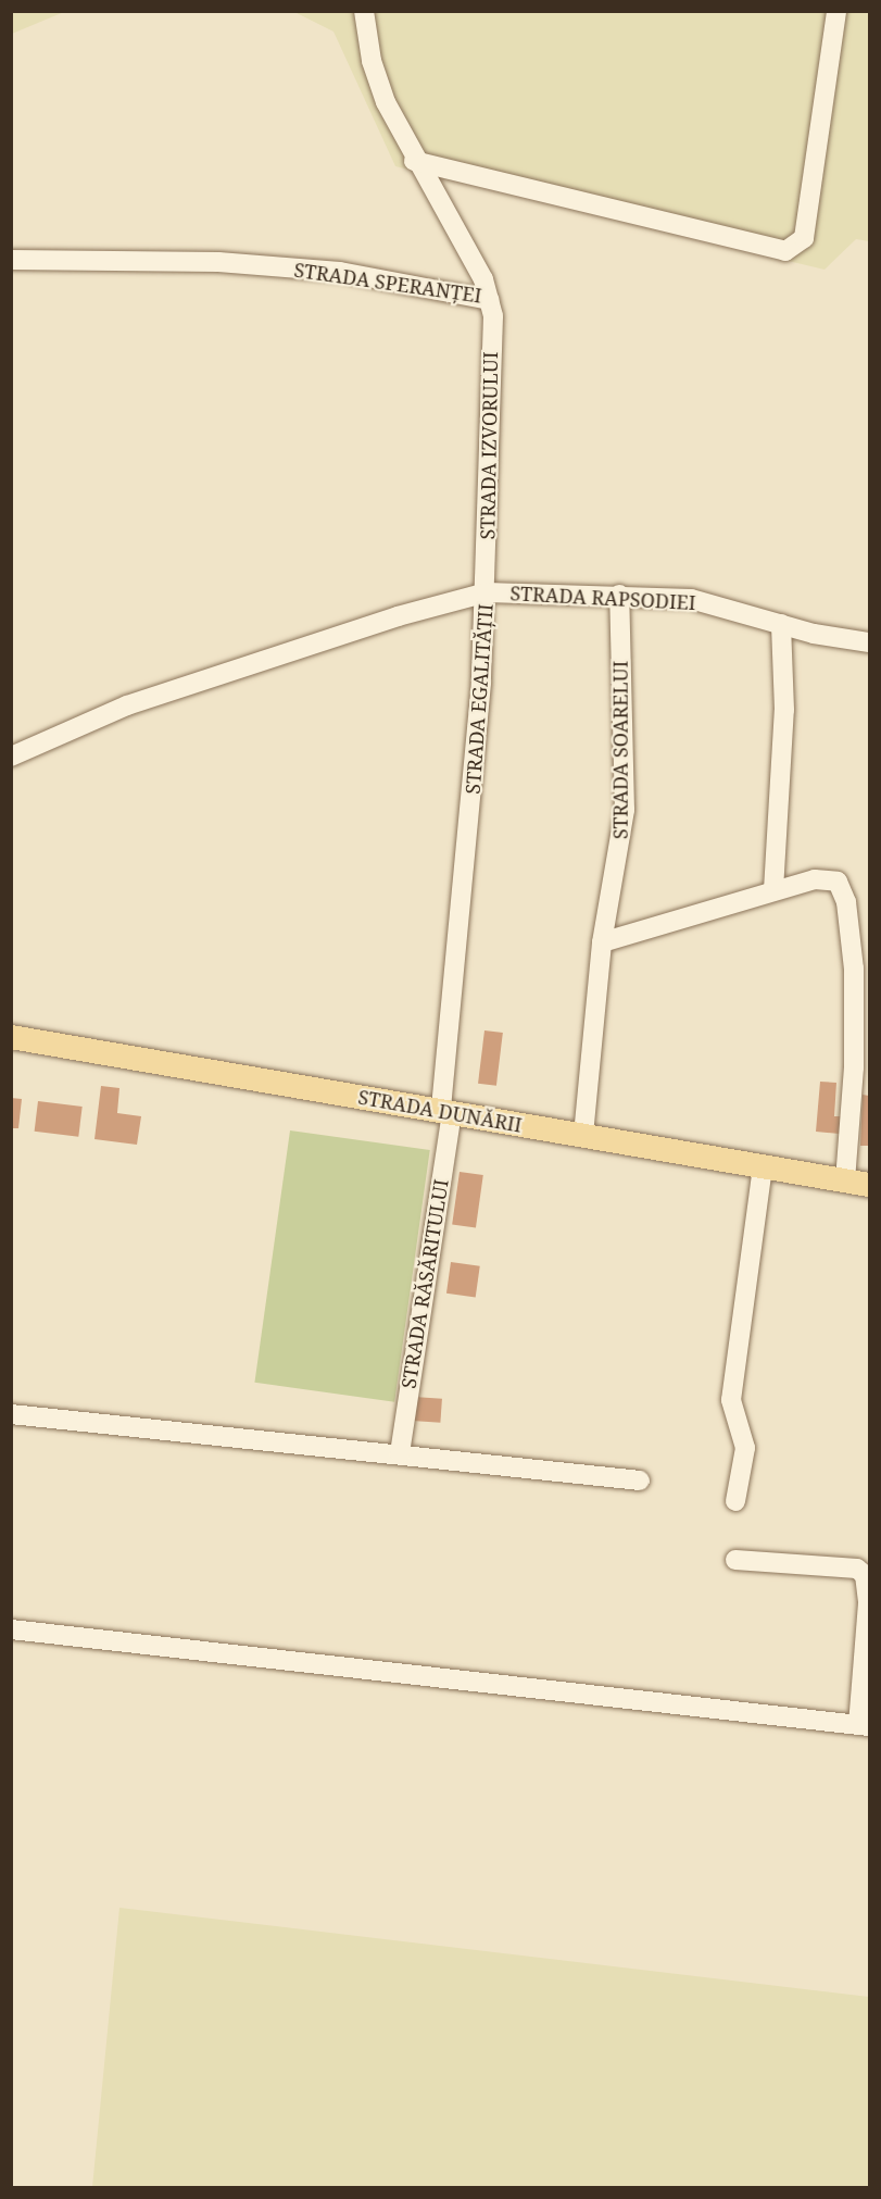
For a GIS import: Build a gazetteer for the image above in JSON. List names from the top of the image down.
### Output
{
  "streets": {
    "main road": ["STRADA DUNĂRII"],
    "street": [
      "STRADA SPERANȚEI",
      "STRADA IZVORULUI",
      "STRADA RAPSODIEI",
      "STRADA EGALITĂȚII",
      "STRADA SOARELUI",
      "STRADA RĂSĂRITULUI"
    ]
  },
  "crossings": [
    ["STRADA SPERANȚEI", "STRADA IZVORULUI"],
    ["STRADA IZVORULUI", "STRADA RAPSODIEI"],
    ["STRADA IZVORULUI", "STRADA EGALITĂȚII"],
    ["STRADA RAPSODIEI", "STRADA EGALITĂȚII"],
    ["STRADA RAPSODIEI", "STRADA SOARELUI"],
    ["STRADA EGALITĂȚII", "STRADA DUNĂRII"],
    ["STRADA EGALITĂȚII", "STRADA RĂSĂRITULUI"],
    ["STRADA SOARELUI", "STRADA DUNĂRII"],
    ["STRADA DUNĂRII", "STRADA RĂSĂRITULUI"]
  ]
}
